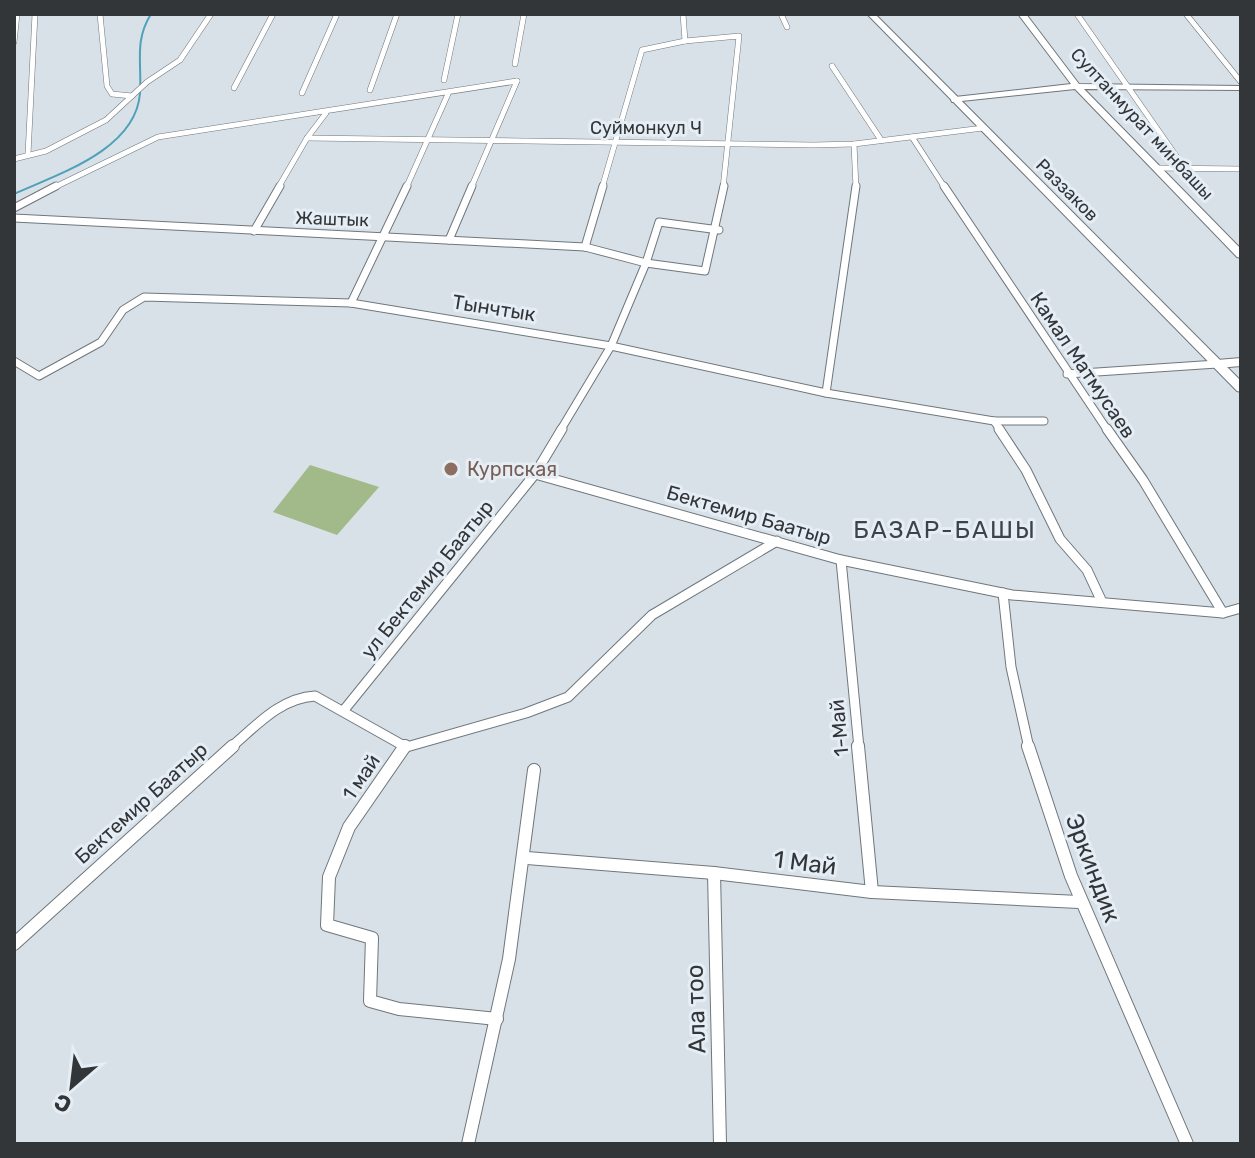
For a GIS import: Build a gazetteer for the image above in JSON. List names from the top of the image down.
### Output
{
  "streets": {
    "street": [
      "Султанмурат минбашы",
      "Суймонкул Ч",
      "Раззаков",
      "Жаштык",
      "Тынчтык",
      "Камал Матмусаев",
      "Бектемир Баатыр",
      "ул Бектемир Баатыр",
      "1-Май",
      "1 май",
      "1 Май",
      "Эркиндик",
      "Ала тоо"
    ]
  },
  "crossings": [
    ["Суймонкул Ч", "Раззаков"],
    ["Суймонкул Ч", "Камал Матмусаев"],
    ["Жаштык", "ул Бектемир Баатыр"],
    ["Тынчтык", "ул Бектемир Баатыр"],
    ["Камал Матмусаев", "Бектемир Баатыр"],
    ["Бектемир Баатыр", "ул Бектемир Баатыр"],
    ["Бектемир Баатыр", "1-Май"],
    ["Бектемир Баатыр", "1 май"],
    ["Бектемир Баатыр", "Эркиндик"],
    ["1-Май", "1 Май"],
    ["1 Май", "Эркиндик"],
    ["1 Май", "Ала тоо"]
  ],
  "districts": ["БАЗАР-БАШЫ"],
  "places": ["Курпская"],
  "north": "bottom left"
}
